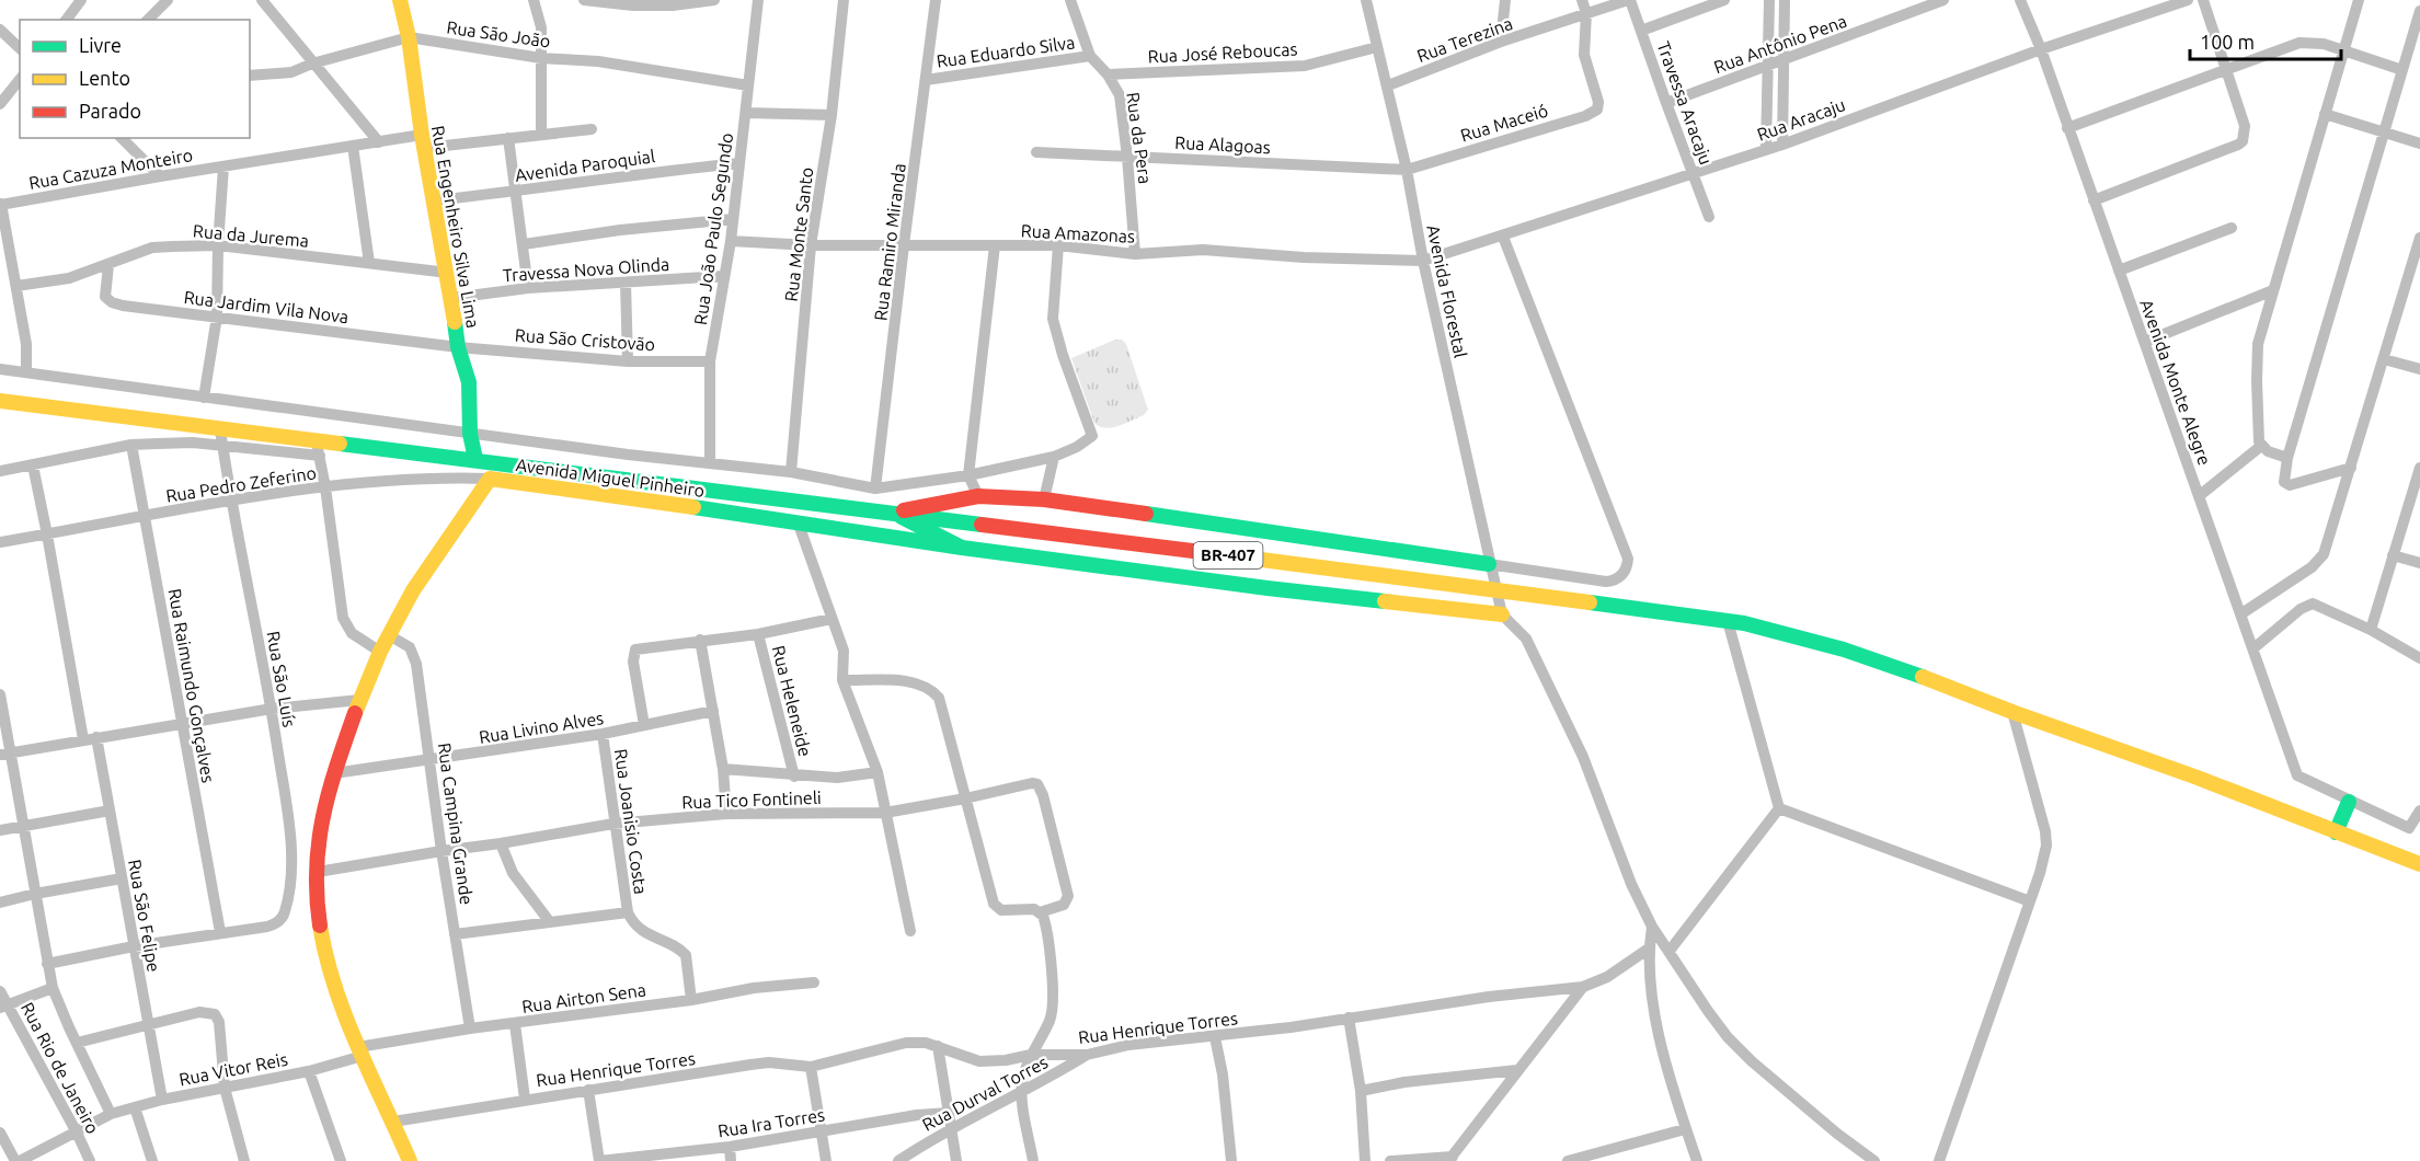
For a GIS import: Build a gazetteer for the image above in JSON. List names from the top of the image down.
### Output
{
  "streets": {
    "main road": ["Rua Engenheiro Silva Lima", "Avenida Miguel Pinheiro", "BR-407"],
    "street": [
      "Rua São João",
      "Rua Terezina",
      "Rua Antônio Pena",
      "Rua Eduardo Silva",
      "Rua José Reboucas",
      "Travessa Aracaju",
      "Rua Aracaju",
      "Rua Maceió",
      "Rua da Pera",
      "Rua Alagoas",
      "Avenida Paroquial",
      "Rua Cazuza Monteiro",
      "Rua João Paulo Segundo",
      "Rua Amazonas",
      "Rua Monte Santo",
      "Rua da Jurema",
      "Rua Ramiro Miranda",
      "Travessa Nova Olinda",
      "Avenida Florestal",
      "Rua Jardim Vila Nova",
      "Rua São Cristovão",
      "Avenida Monte Alegre",
      "Rua Pedro Zeferino",
      "Rua São Luís",
      "Rua Raimundo Gonçalves",
      "Rua Heleneide",
      "Rua Livino Alves",
      "Rua Tico Fontineli",
      "Rua Joanisio Costa",
      "Rua Campina Grande",
      "Rua São Felipe",
      "Rua Airton Sena",
      "Rua Henrique Torres",
      "Rua Rio de Janeiro",
      "Rua Vitor Reis",
      "Rua Durval Torres",
      "Rua Ira Torres"
    ]
  },
  "crossings": [
    ["Rua São João", "Rua Engenheiro Silva Lima"],
    ["Rua São João", "Rua João Paulo Segundo"],
    ["Rua Terezina", "Travessa Aracaju"],
    ["Rua Terezina", "Rua Maceió"],
    ["Rua Terezina", "Avenida Florestal"],
    ["Rua Antônio Pena", "Travessa Aracaju"],
    ["Rua Eduardo Silva", "Rua da Pera"],
    ["Rua Eduardo Silva", "Rua Ramiro Miranda"],
    ["Rua José Reboucas", "Rua da Pera"],
    ["Rua José Reboucas", "Avenida Florestal"],
    ["Travessa Aracaju", "Rua Aracaju"],
    ["Rua Aracaju", "Rua Amazonas"],
    ["Rua Aracaju", "Avenida Florestal"],
    ["Rua Aracaju", "Avenida Monte Alegre"],
    ["Rua Maceió", "Rua Alagoas"],
    ["Rua Maceió", "Avenida Florestal"],
    ["Rua da Pera", "Rua Alagoas"],
    ["Rua da Pera", "Rua Amazonas"],
    ["Rua Alagoas", "Avenida Florestal"],
    ["Avenida Paroquial", "Rua Engenheiro Silva Lima"],
    ["Avenida Paroquial", "Rua João Paulo Segundo"],
    ["Rua Cazuza Monteiro", "Rua Engenheiro Silva Lima"],
    ["Rua Engenheiro Silva Lima", "Rua da Jurema"],
    ["Rua Engenheiro Silva Lima", "Travessa Nova Olinda"],
    ["Rua Engenheiro Silva Lima", "Rua Jardim Vila Nova"],
    ["Rua Engenheiro Silva Lima", "Rua São Cristovão"],
    ["Rua Engenheiro Silva Lima", "BR-407"],
    ["Rua João Paulo Segundo", "Rua Amazonas"],
    ["Rua João Paulo Segundo", "Travessa Nova Olinda"],
    ["Rua João Paulo Segundo", "Rua São Cristovão"],
    ["Rua Amazonas", "Rua Monte Santo"],
    ["Rua Amazonas", "Rua Ramiro Miranda"],
    ["Rua Amazonas", "Avenida Florestal"],
    ["Rua da Jurema", "Rua Jardim Vila Nova"],
    ["Avenida Florestal", "Avenida Miguel Pinheiro"],
    ["Avenida Florestal", "BR-407"],
    ["Rua Jardim Vila Nova", "Rua São Cristovão"],
    ["Avenida Miguel Pinheiro", "Rua Pedro Zeferino"],
    ["Avenida Miguel Pinheiro", "Rua Livino Alves"],
    ["Avenida Miguel Pinheiro", "Rua Tico Fontineli"],
    ["Avenida Miguel Pinheiro", "Rua Campina Grande"],
    ["Avenida Miguel Pinheiro", "Rua Airton Sena"],
    ["Avenida Miguel Pinheiro", "Rua Henrique Torres"],
    ["Avenida Miguel Pinheiro", "Rua Vitor Reis"],
    ["Rua Pedro Zeferino", "Rua São Luís"],
    ["Rua Pedro Zeferino", "Rua Raimundo Gonçalves"],
    ["BR-407", "Rua São Luís"],
    ["Rua São Luís", "Rua Raimundo Gonçalves"],
    ["Rua Livino Alves", "Rua Joanisio Costa"],
    ["Rua Livino Alves", "Rua Campina Grande"],
    ["Rua Tico Fontineli", "Rua Joanisio Costa"],
    ["Rua Tico Fontineli", "Rua Campina Grande"],
    ["Rua Joanisio Costa", "Rua Airton Sena"],
    ["Rua Campina Grande", "Rua Airton Sena"],
    ["Rua São Felipe", "Rua Vitor Reis"],
    ["Rua Airton Sena", "Rua Vitor Reis"],
    ["Rua Henrique Torres", "Rua Durval Torres"],
    ["Rua Rio de Janeiro", "Rua Vitor Reis"]
  ],
  "legend": ["Livre", "Lento", "Parado"],
  "scale_bar": "100 m"
}
